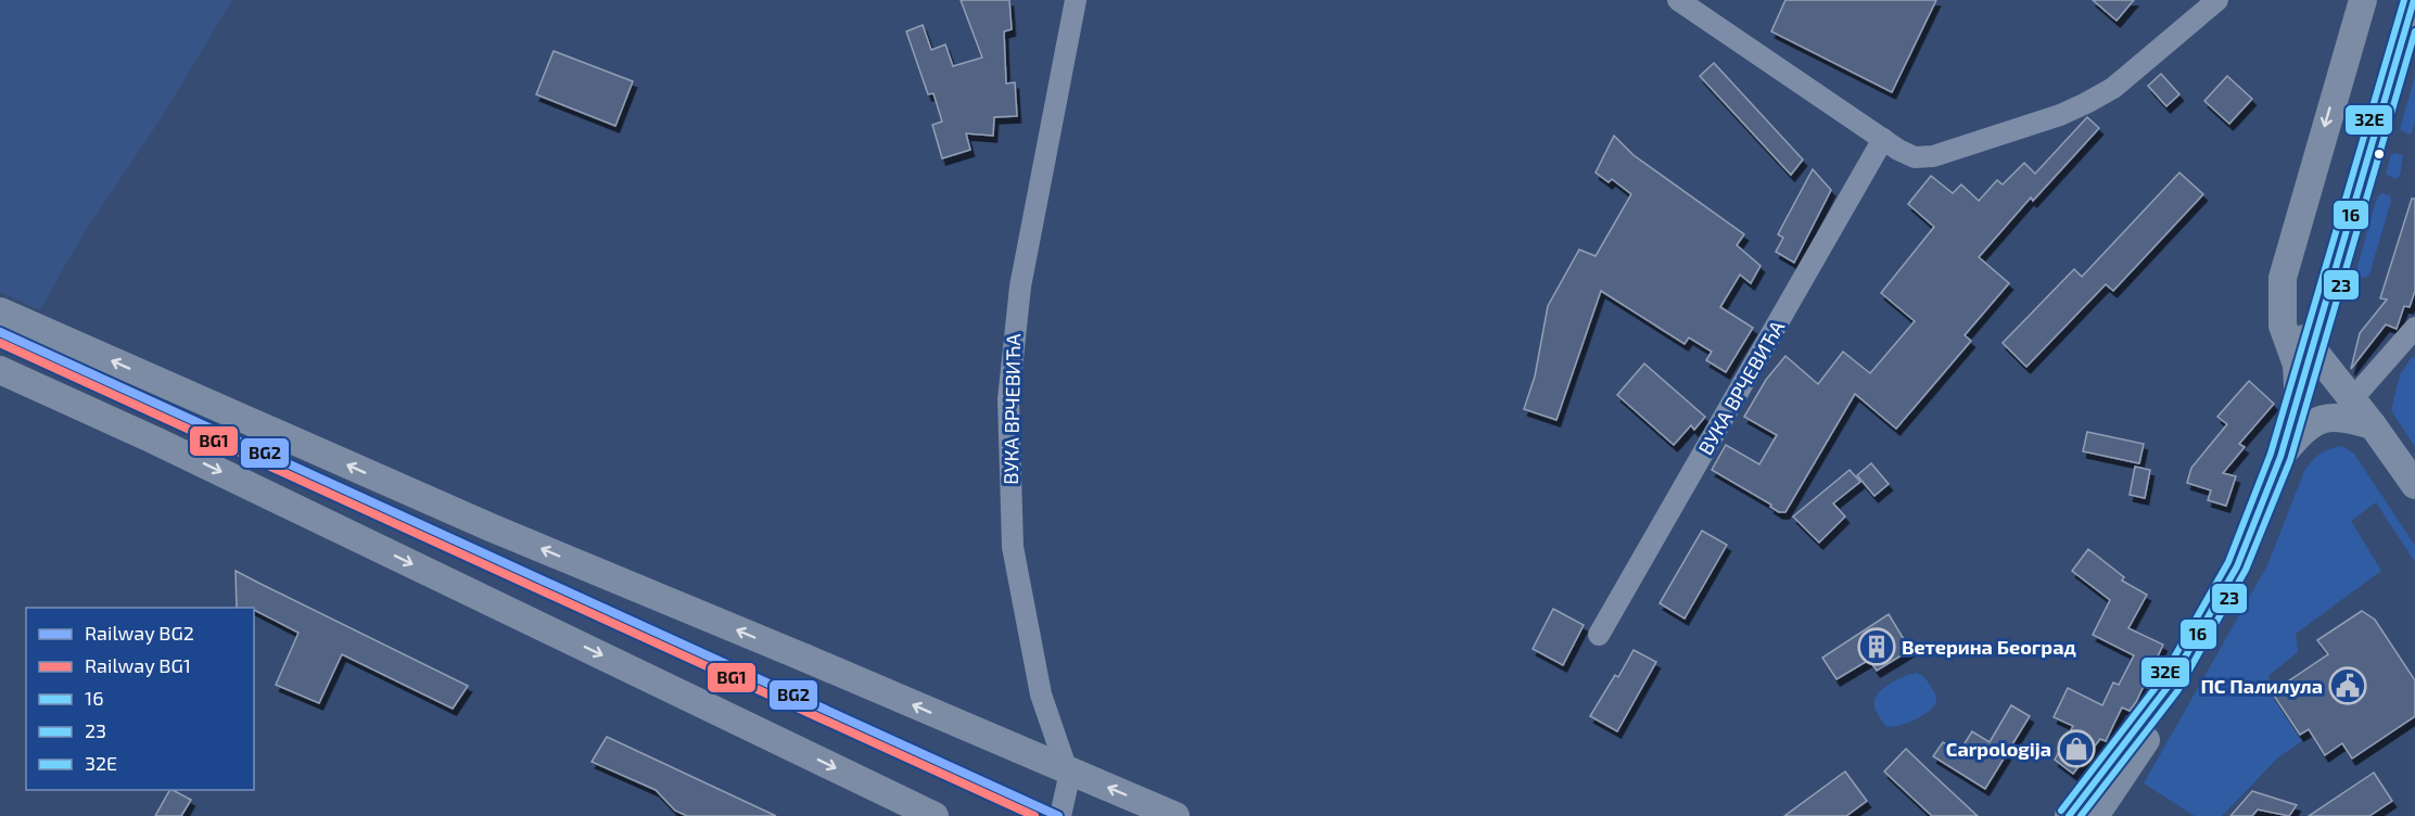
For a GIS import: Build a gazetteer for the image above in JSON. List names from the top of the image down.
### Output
{
  "streets": {
    "street": ["ВУКА ВРЧЕВИЋА"]
  },
  "places": {
    "building": ["Ветерина Београд"],
    "public building": ["ПС Палилула"],
    "shop": ["Carpologija"]
  },
  "lines": [
    "transit line 16",
    "transit line 32E",
    "transit line 23",
    "rail line BG2",
    "rail line BG1"
  ],
  "legend": [
    "Railway BG2",
    "Railway BG1",
    "16",
    "23",
    "32E"
  ]
}
